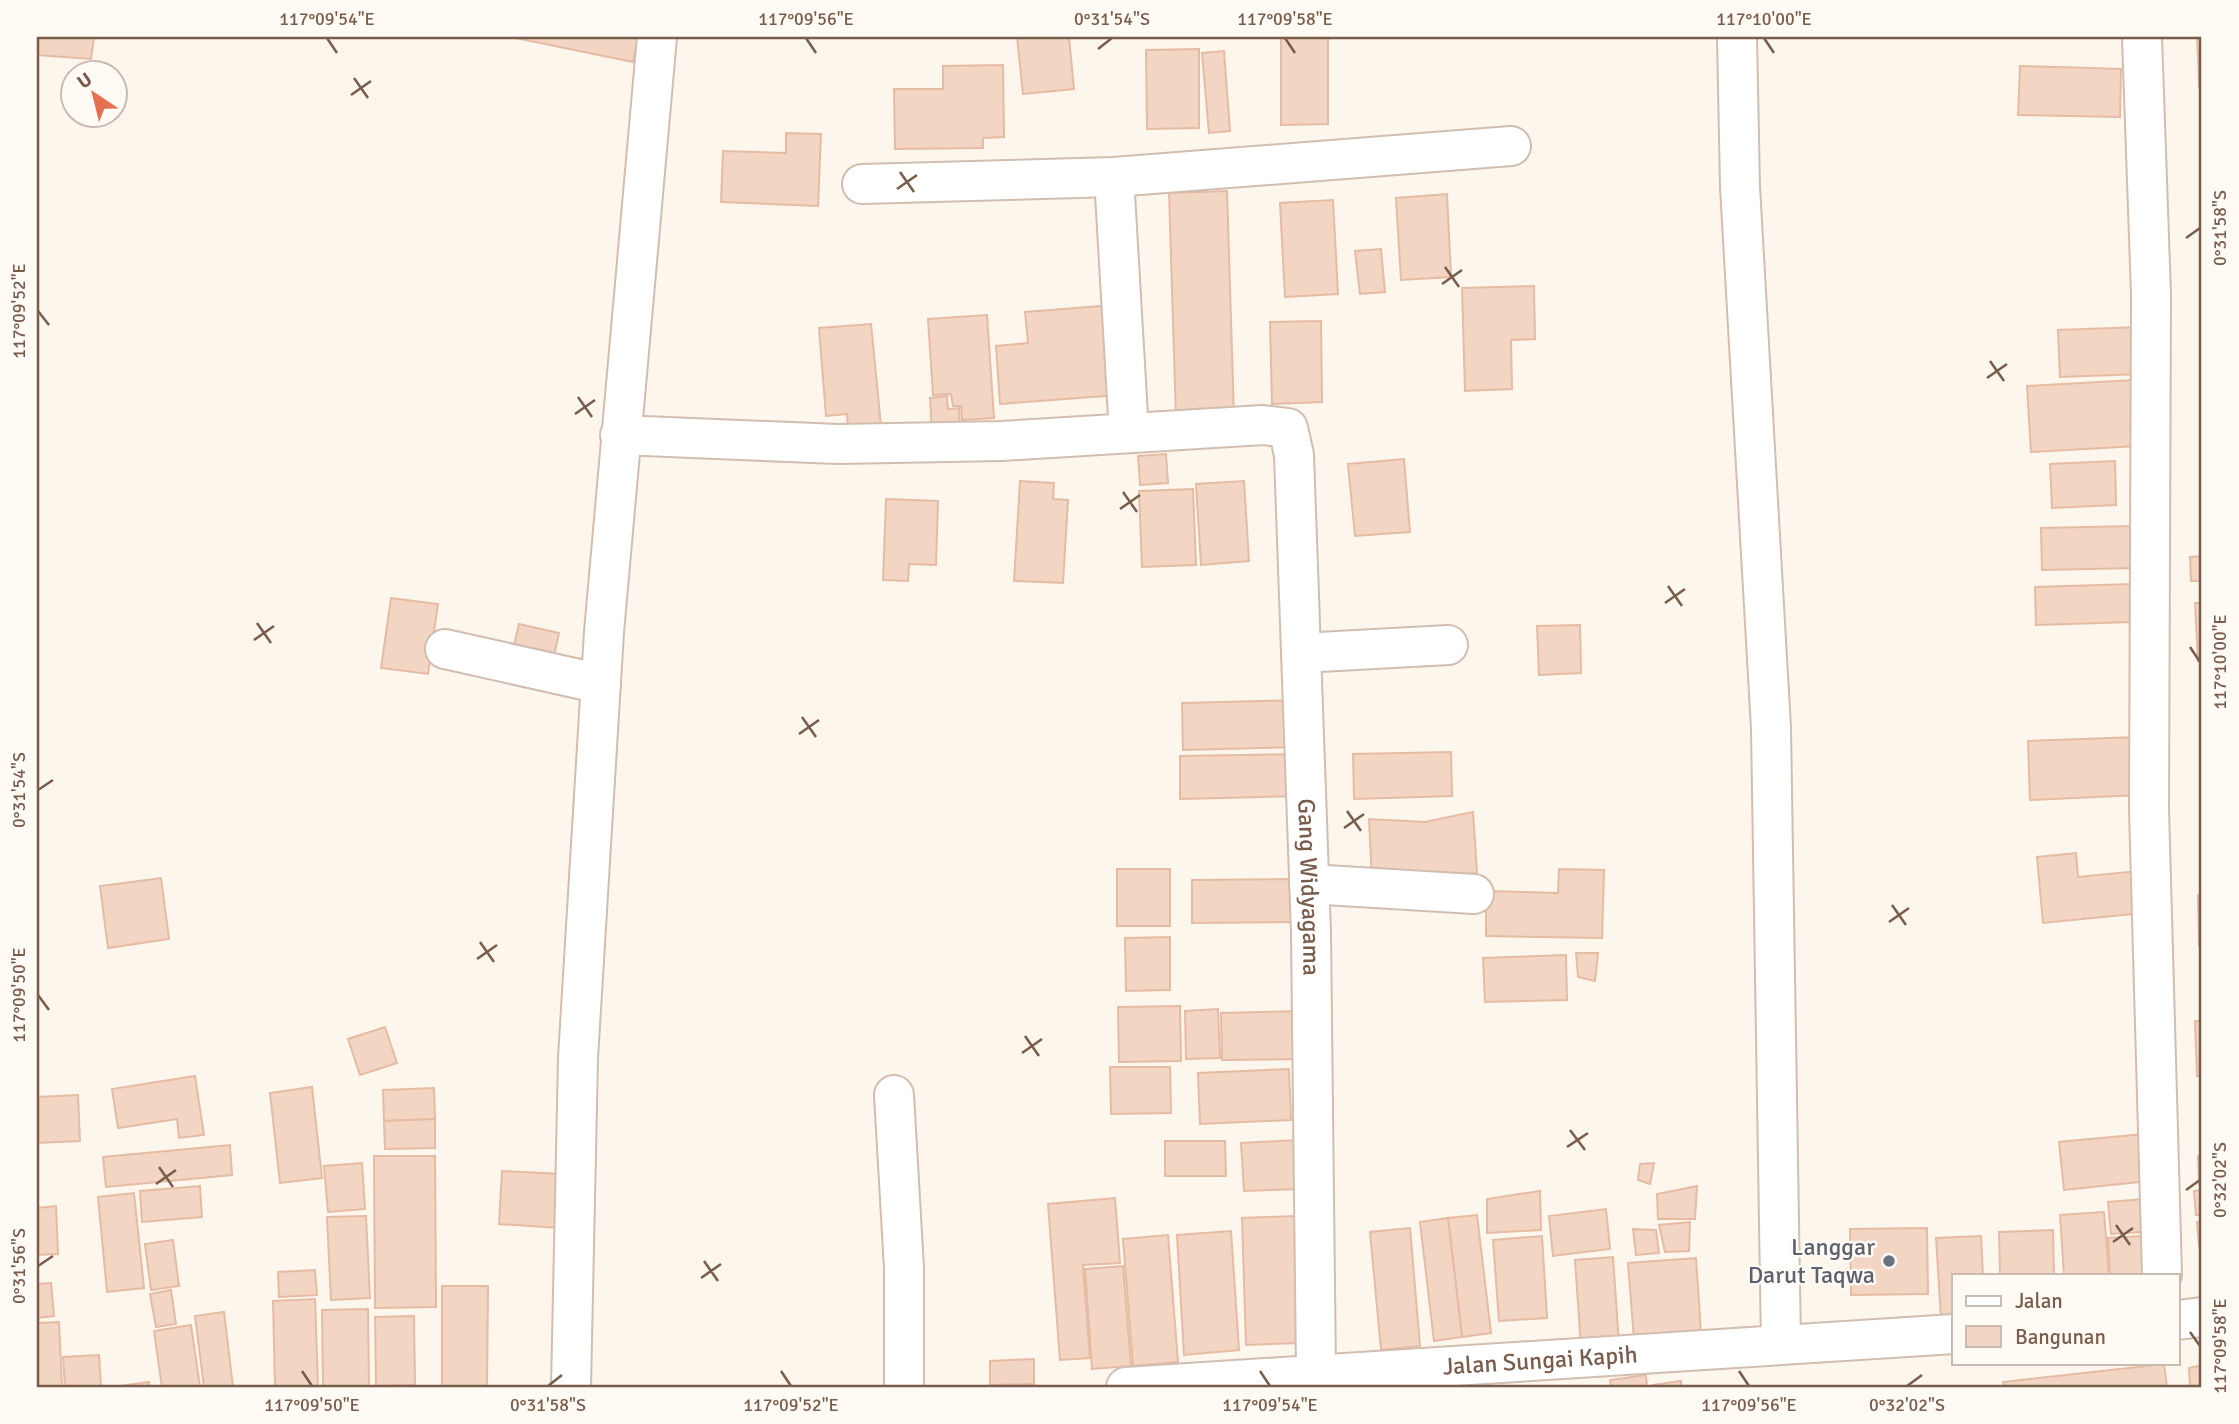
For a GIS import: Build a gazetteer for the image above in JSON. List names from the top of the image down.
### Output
{
  "streets": {
    "street": ["Gang Widyagama", "Jalan Sungai Kapih"]
  },
  "crossings": [
    ["Gang Widyagama", "Jalan Sungai Kapih"]
  ],
  "places": ["Langgar Darut Taqwa"],
  "legend": ["Jalan", "Bangunan"],
  "north": "top left",
  "coordinates": [
    "117°09'54\"E",
    "117°09'56\"E",
    "0°31'54\"S",
    "117°09'58\"E",
    "117°10'00\"E",
    "0°31'58\"S",
    "117°09'52\"E",
    "117°09'50\"E",
    "0°32'02\"S",
    "0°31'56\"S"
  ]
}
